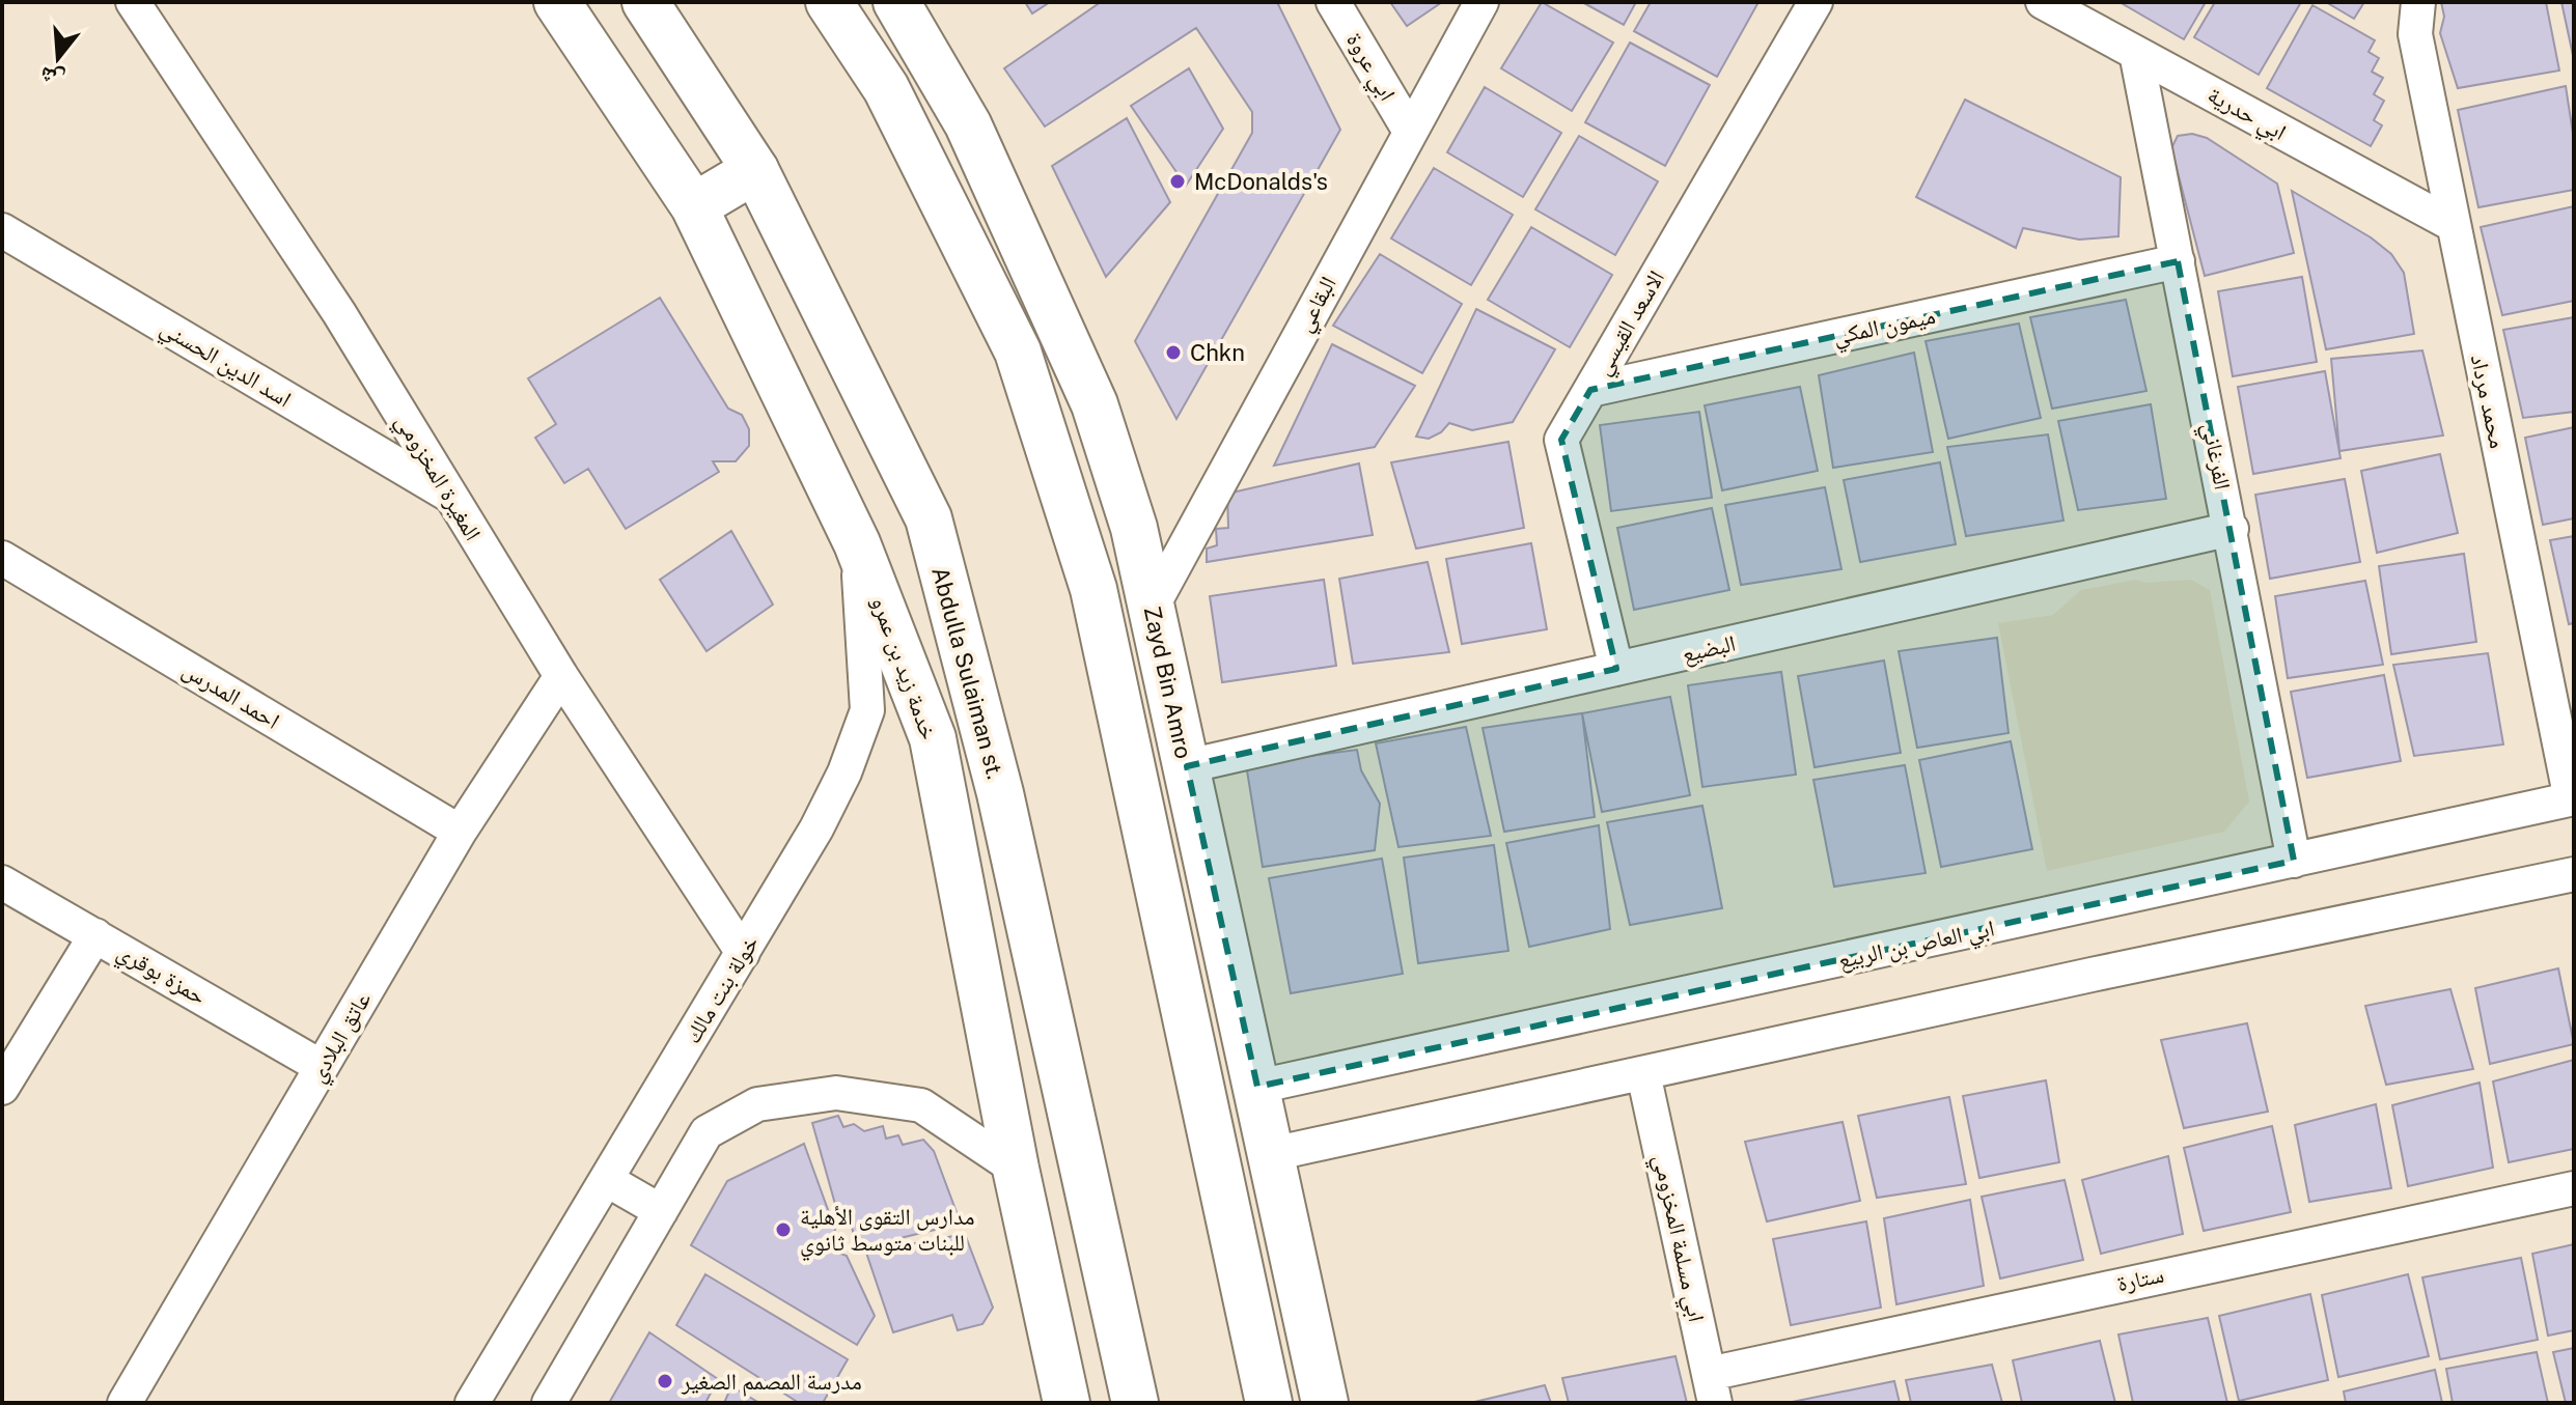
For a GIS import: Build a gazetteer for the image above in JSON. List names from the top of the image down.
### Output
{
  "streets": {
    "main road": ["خدمة زيد بن عمرو", "Abdulla Sulaiman st.", "Zayd Bin Amro"],
    "street": [
      "ابي عروة",
      "ابي حدرية",
      "البقاعي",
      "الاسعد القيسي",
      "ميمون المكي",
      "اسد الدين الحسني",
      "محمد مرداد",
      "الفرغاني",
      "المغيرة المخزومي",
      "البضيع",
      "احمد المدرس",
      "ابي العاص بن الربيع",
      "حمزة بوقري",
      "خولة بنت مالك",
      "عاتق البلادي",
      "ابي مسلمة المخزومي",
      "ستارة"
    ]
  },
  "crossings": [
    ["ابي عروة", "البقاعي"],
    ["ابي حدرية", "محمد مرداد"],
    ["ابي حدرية", "الفرغاني"],
    ["البقاعي", "Zayd Bin Amro"],
    ["الاسعد القيسي", "ميمون المكي"],
    ["الاسعد القيسي", "البضيع"],
    ["ميمون المكي", "الفرغاني"],
    ["اسد الدين الحسني", "المغيرة المخزومي"],
    ["محمد مرداد", "ابي العاص بن الربيع"],
    ["الفرغاني", "البضيع"],
    ["الفرغاني", "ابي العاص بن الربيع"],
    ["المغيرة المخزومي", "خولة بنت مالك"],
    ["المغيرة المخزومي", "عاتق البلادي"],
    ["البضيع", "Zayd Bin Amro"],
    ["خدمة زيد بن عمرو", "خولة بنت مالك"],
    ["Zayd Bin Amro", "ابي العاص بن الربيع"],
    ["احمد المدرس", "عاتق البلادي"],
    ["حمزة بوقري", "عاتق البلادي"],
    ["ابي مسلمة المخزومي", "ستارة"]
  ],
  "places": [
    "McDonalds's",
    "Chkn",
    "مدارس التقوى الأهلية للبنات متوسط ثانوي",
    "مدرسة المصمم الصغير"
  ],
  "north": "bottom"
}
